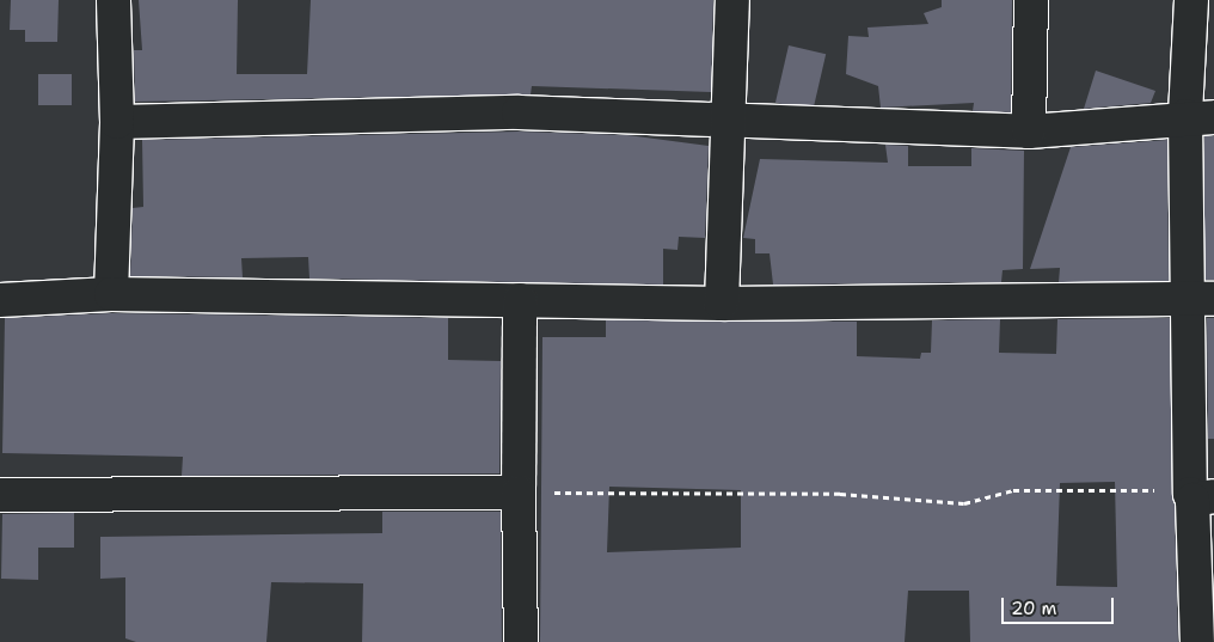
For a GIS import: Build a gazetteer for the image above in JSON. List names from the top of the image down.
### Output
{
  "scale_bar": "20 m"
}
